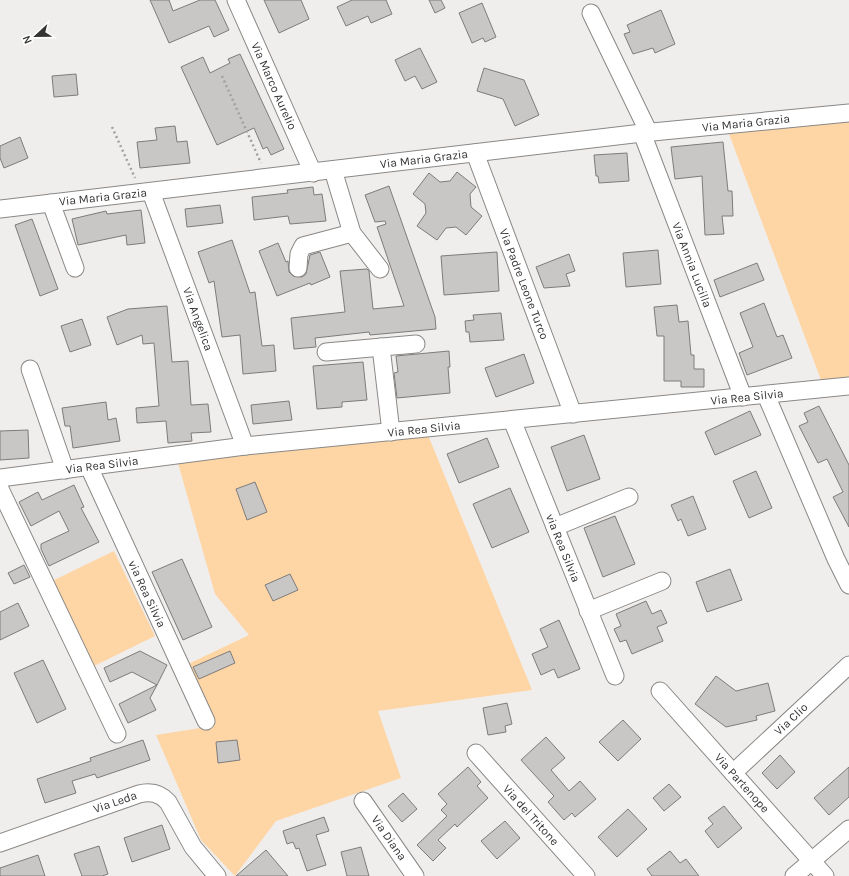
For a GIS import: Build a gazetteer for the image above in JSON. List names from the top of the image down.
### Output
{
  "streets": {
    "street": [
      "Via Marco Aurelio",
      "Via Maria Grazia",
      "Via Annia Lucilla",
      "Via Padre Leone Turco",
      "Via Angelica",
      "Via Rea Silvia",
      "via Rea Silvia",
      "Via Clio",
      "Via Partenope",
      "Via Leda",
      "Via del Tritone",
      "Via Diana"
    ]
  },
  "crossings": [
    ["Via Marco Aurelio", "Via Maria Grazia"],
    ["Via Maria Grazia", "Via Annia Lucilla"],
    ["Via Maria Grazia", "Via Padre Leone Turco"],
    ["Via Maria Grazia", "Via Angelica"],
    ["Via Annia Lucilla", "Via Rea Silvia"],
    ["Via Padre Leone Turco", "Via Rea Silvia"],
    ["Via Angelica", "Via Rea Silvia"],
    ["Via Rea Silvia", "via Rea Silvia"],
    ["Via Clio", "Via Partenope"]
  ],
  "north": "left"
}
